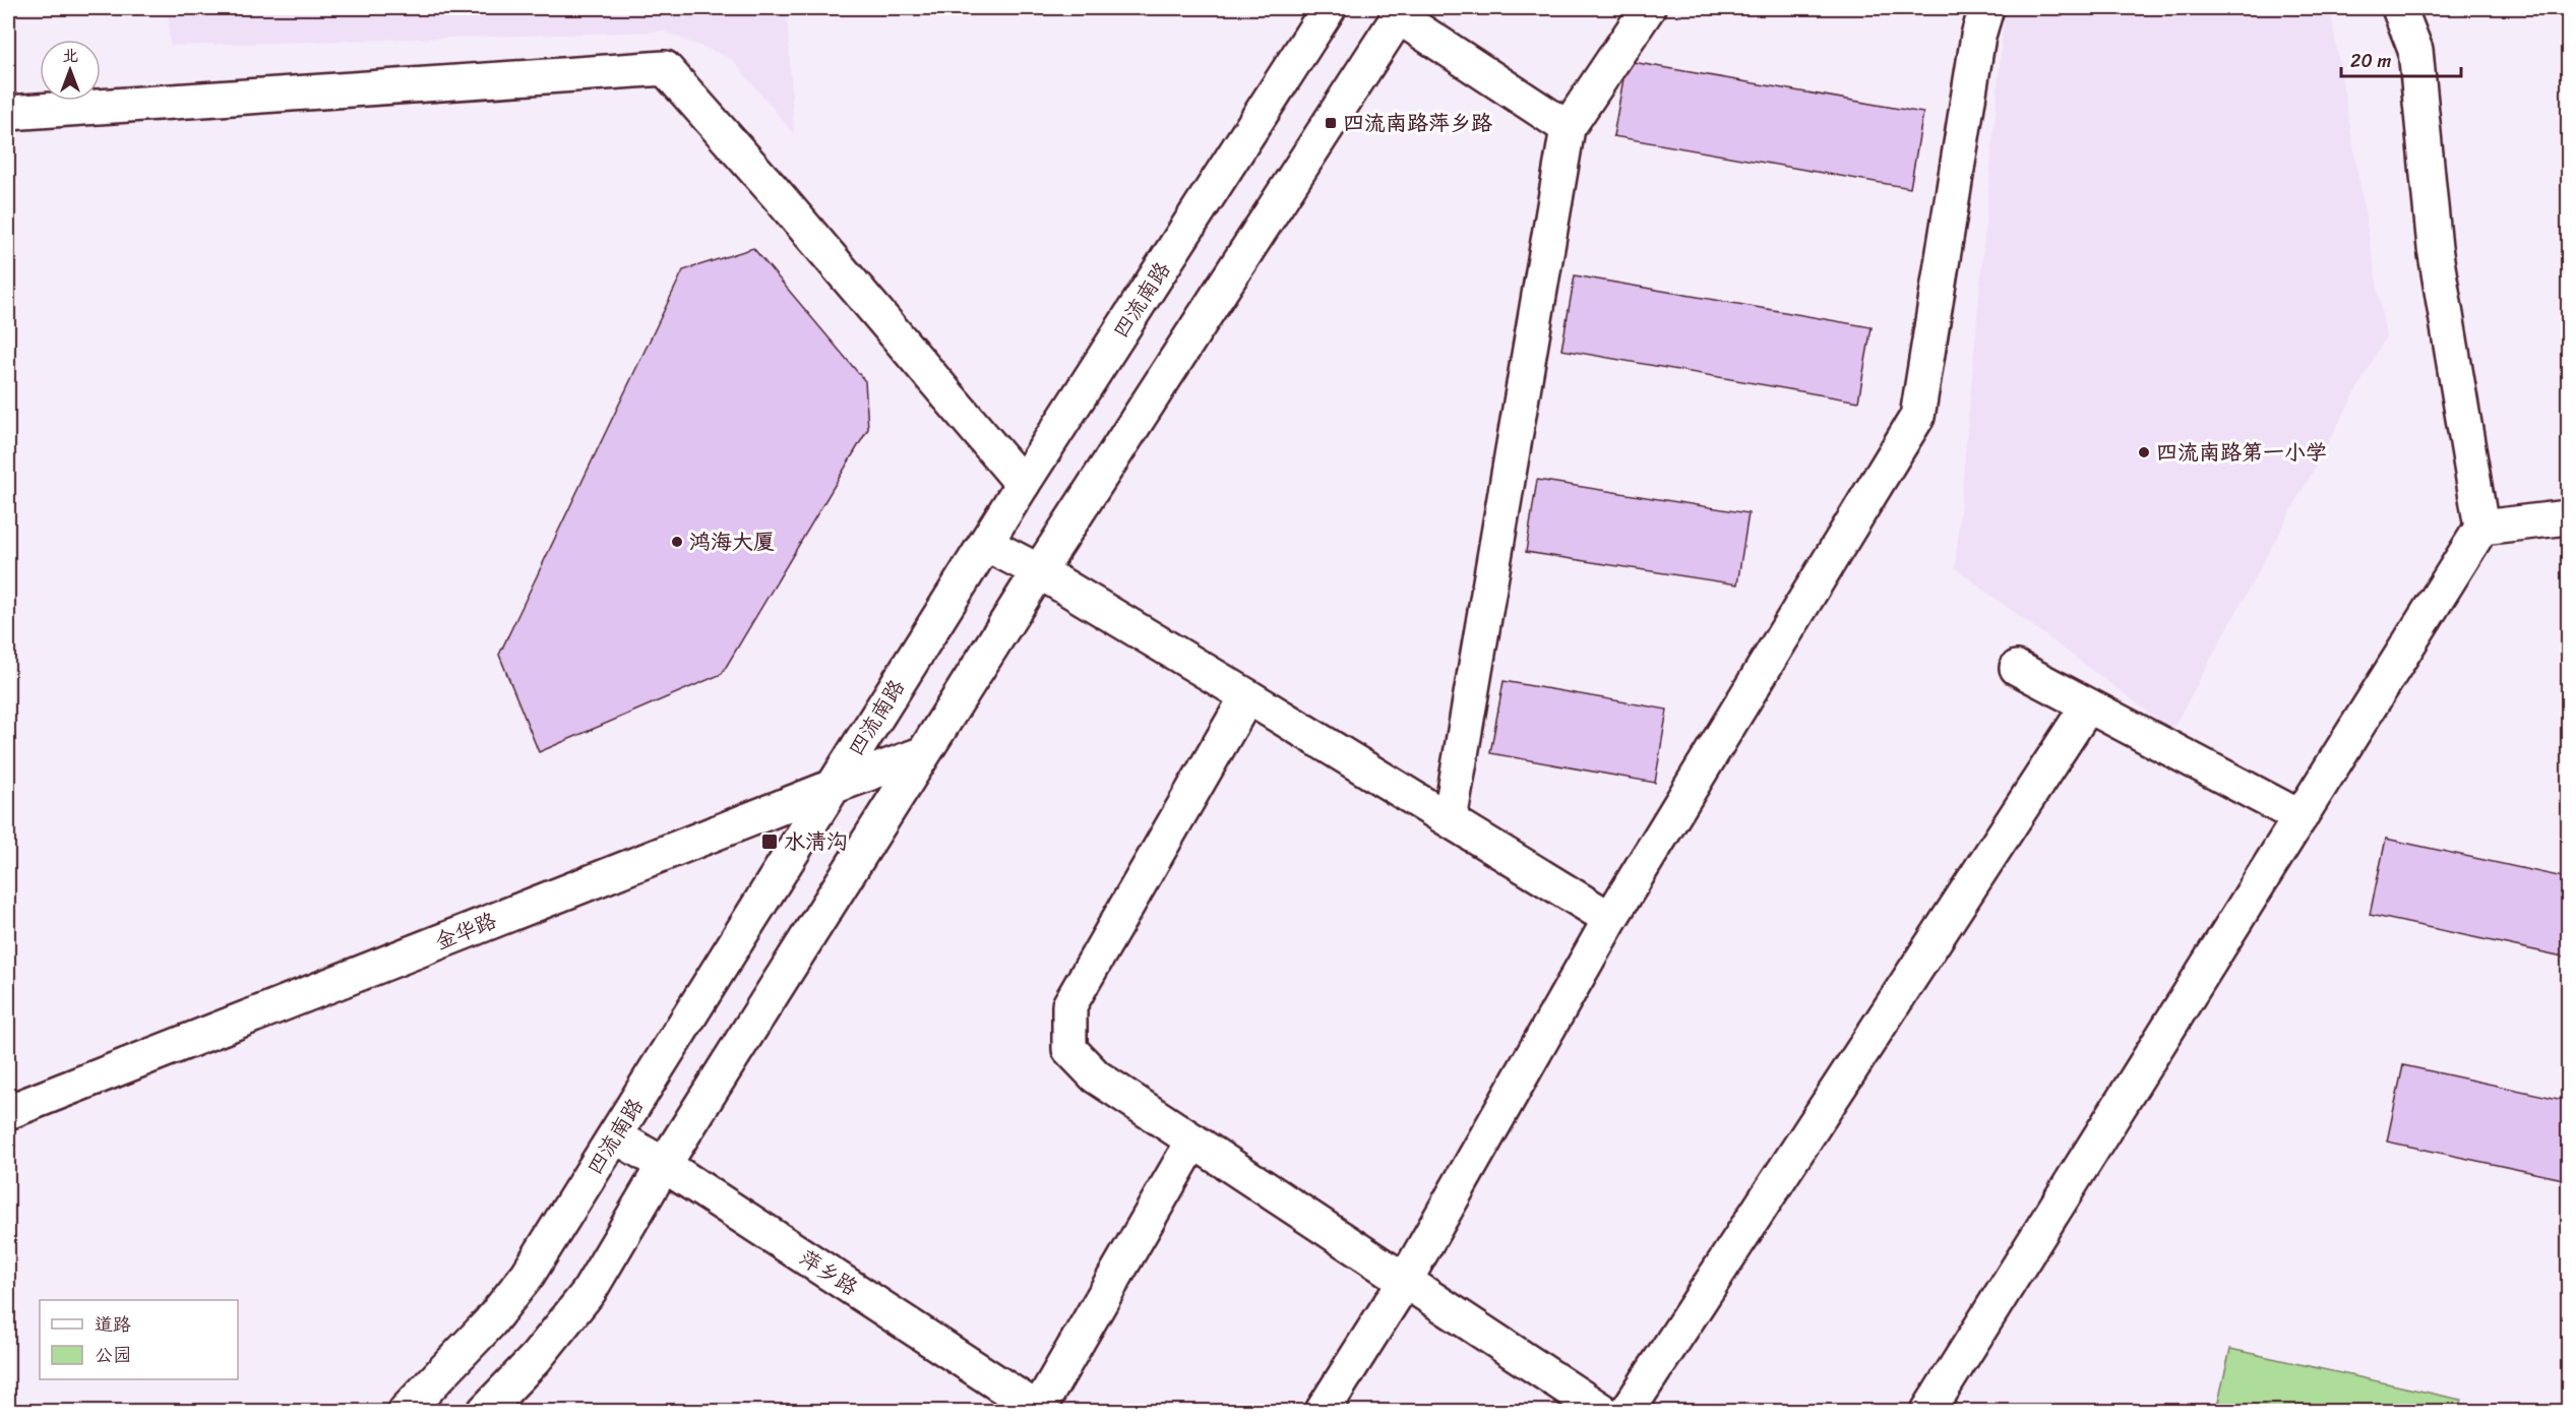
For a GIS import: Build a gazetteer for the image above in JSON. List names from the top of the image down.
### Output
{
  "streets": {
    "street": ["四流南路", "金华路", "萍乡路"]
  },
  "crossings": [
    ["四流南路", "金华路"],
    ["四流南路", "萍乡路"]
  ],
  "places": {
    "transit": ["四流南路萍乡路", "水清沟"],
    "other": ["四流南路第一小学", "鸿海大厦"]
  },
  "legend": ["道路", "公园"],
  "scale_bar": "20 m",
  "north": "top"
}
